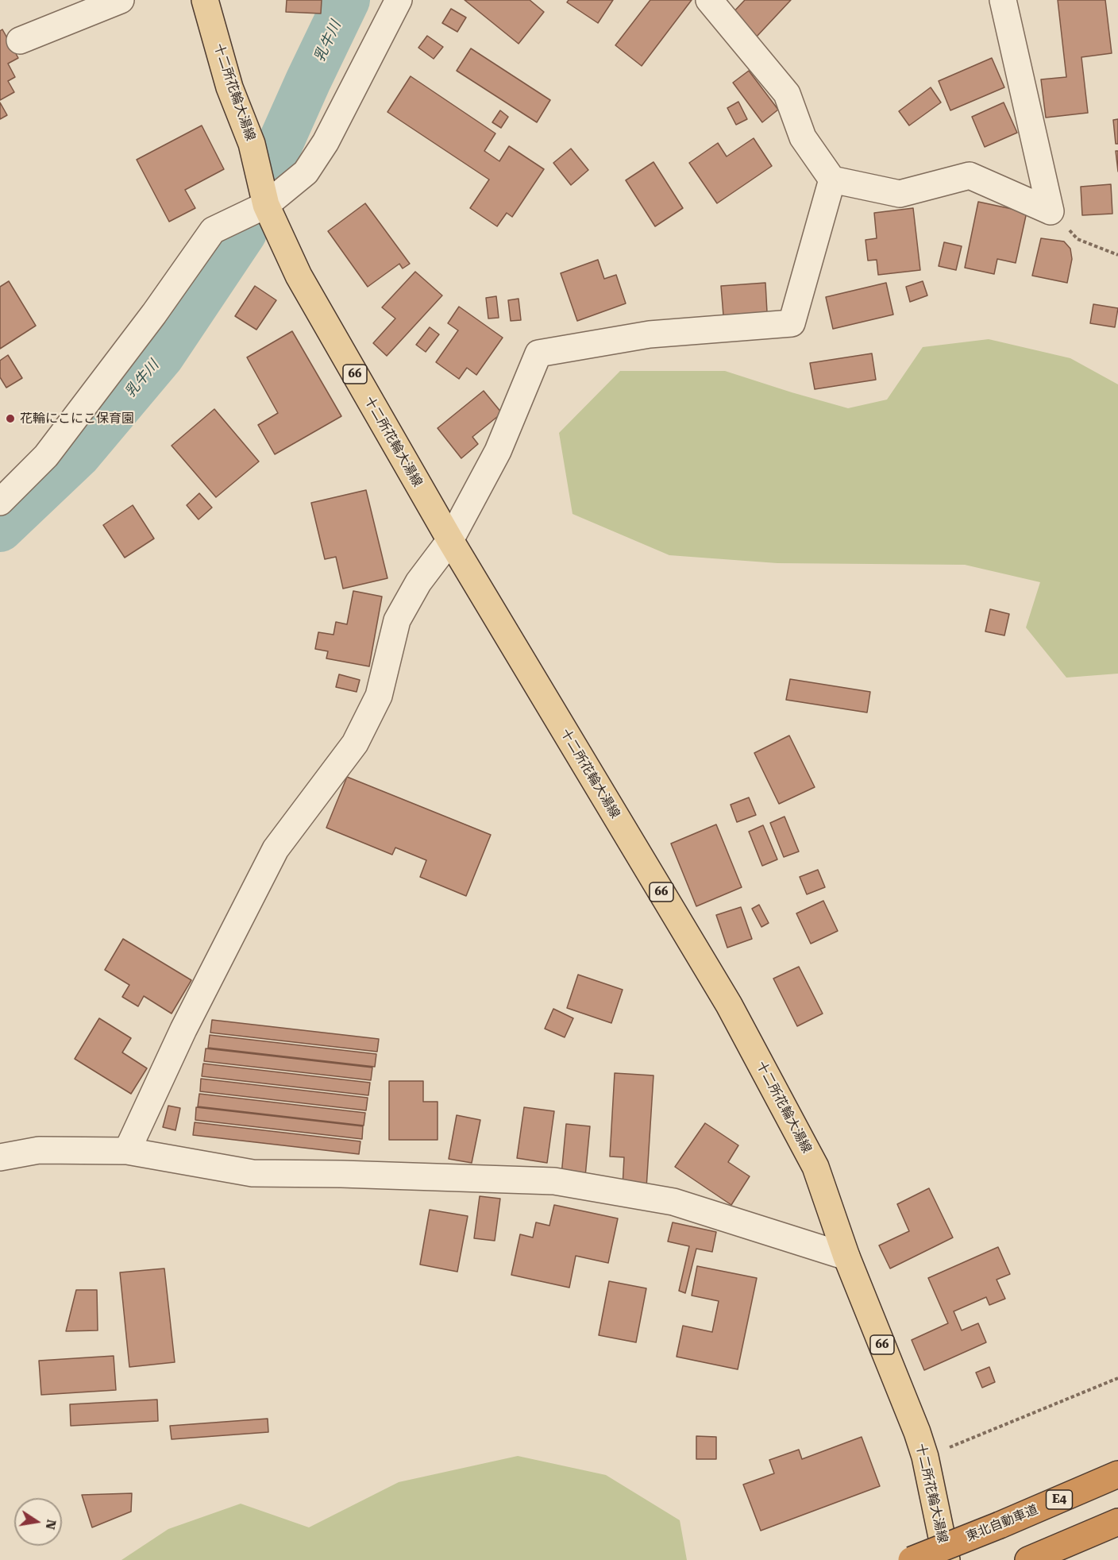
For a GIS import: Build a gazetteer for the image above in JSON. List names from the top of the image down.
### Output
{
  "streets": {
    "highway": ["E4", "東北自動車道"],
    "main road": ["十二所花輪大湯線", "66"]
  },
  "water": ["乳牛川"],
  "places": ["花輪にこにこ保育園"],
  "north": "right"
}
